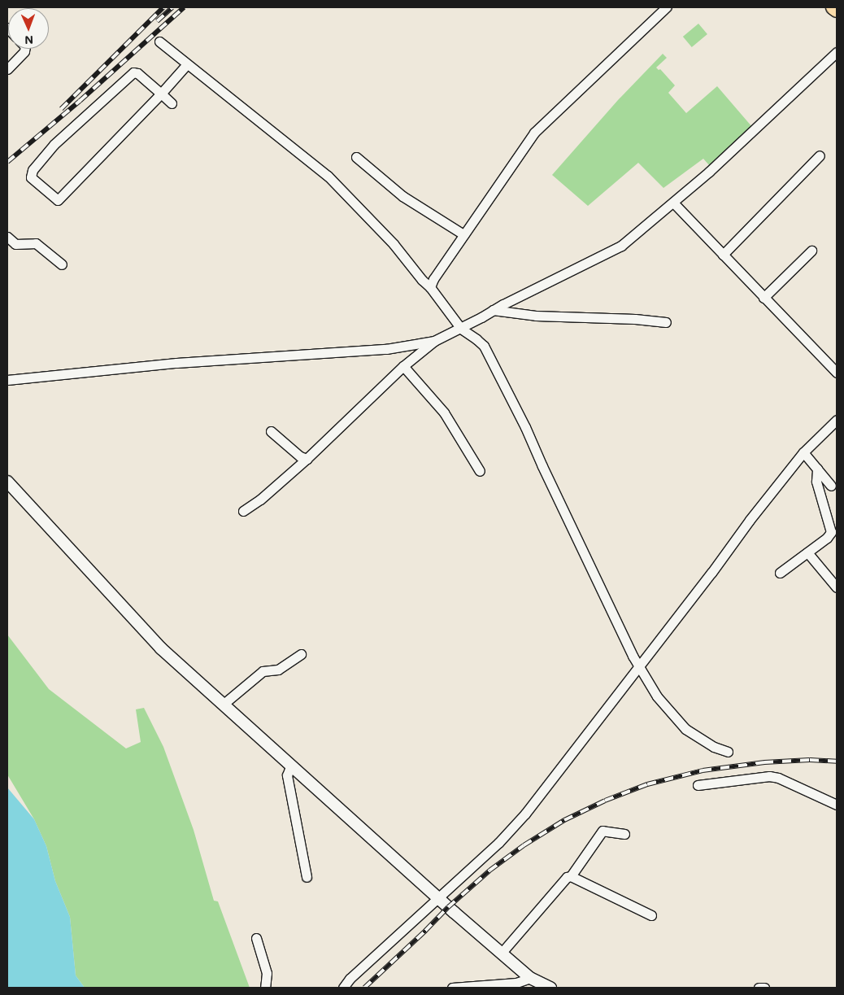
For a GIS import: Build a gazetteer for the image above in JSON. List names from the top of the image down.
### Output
{
  "north": "bottom"
}
